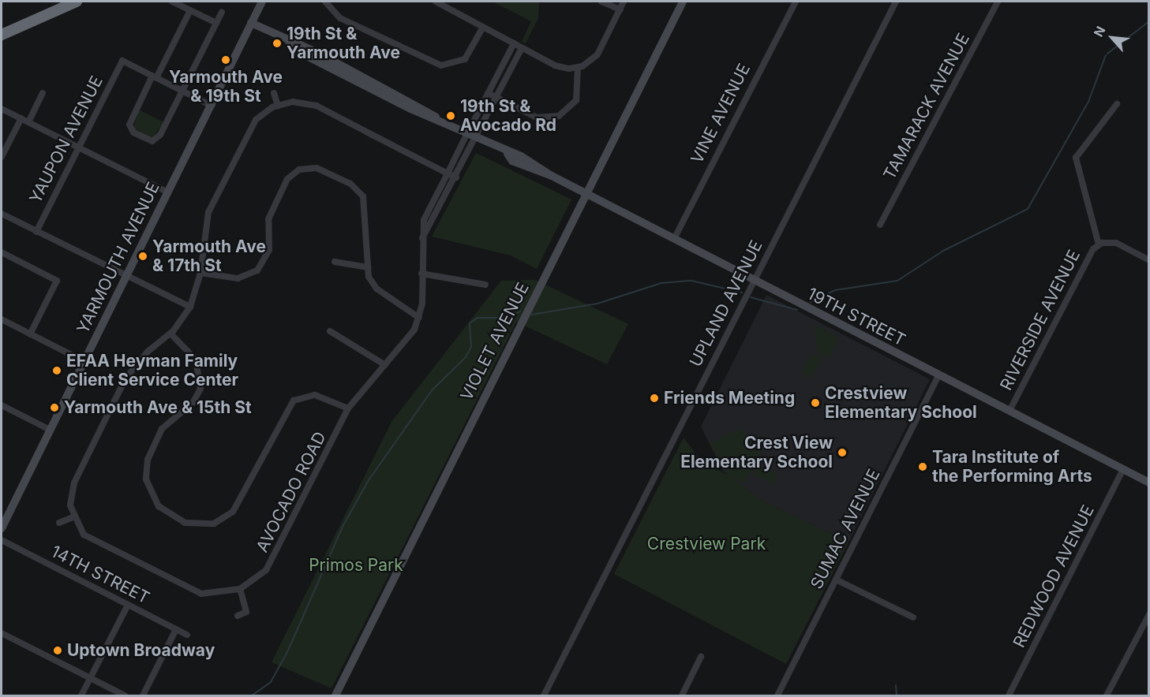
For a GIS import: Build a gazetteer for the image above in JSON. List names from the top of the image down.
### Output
{
  "streets": {
    "street": [
      "TAMARACK AVENUE",
      "VINE AVENUE",
      "YAUPON AVENUE",
      "YARMOUTH AVENUE",
      "UPLAND AVENUE",
      "19TH STREET",
      "RIVERSIDE AVENUE",
      "VIOLET AVENUE",
      "AVOCADO ROAD",
      "SUMAC AVENUE",
      "14TH STREET",
      "REDWOOD AVENUE"
    ]
  },
  "crossings": [
    ["VINE AVENUE", "19TH STREET"],
    ["YARMOUTH AVENUE", "19TH STREET"],
    ["UPLAND AVENUE", "19TH STREET"],
    ["19TH STREET", "RIVERSIDE AVENUE"],
    ["19TH STREET", "VIOLET AVENUE"],
    ["19TH STREET", "SUMAC AVENUE"],
    ["19TH STREET", "REDWOOD AVENUE"]
  ],
  "parks": ["Crestview Park", "Primos Park"],
  "places": [
    "19th St & Yarmouth Ave",
    "Yarmouth Ave & 19th St",
    "19th St & Avocado Rd",
    "Yarmouth Ave & 17th St",
    "EFAA Heyman Family Client Service Center",
    "Friends Meeting",
    "Crestview Elementary School",
    "Yarmouth Ave & 15th St",
    "Crest View Elementary School",
    "Tara Institute of the Performing Arts",
    "Uptown Broadway"
  ],
  "north": "top left"
}
